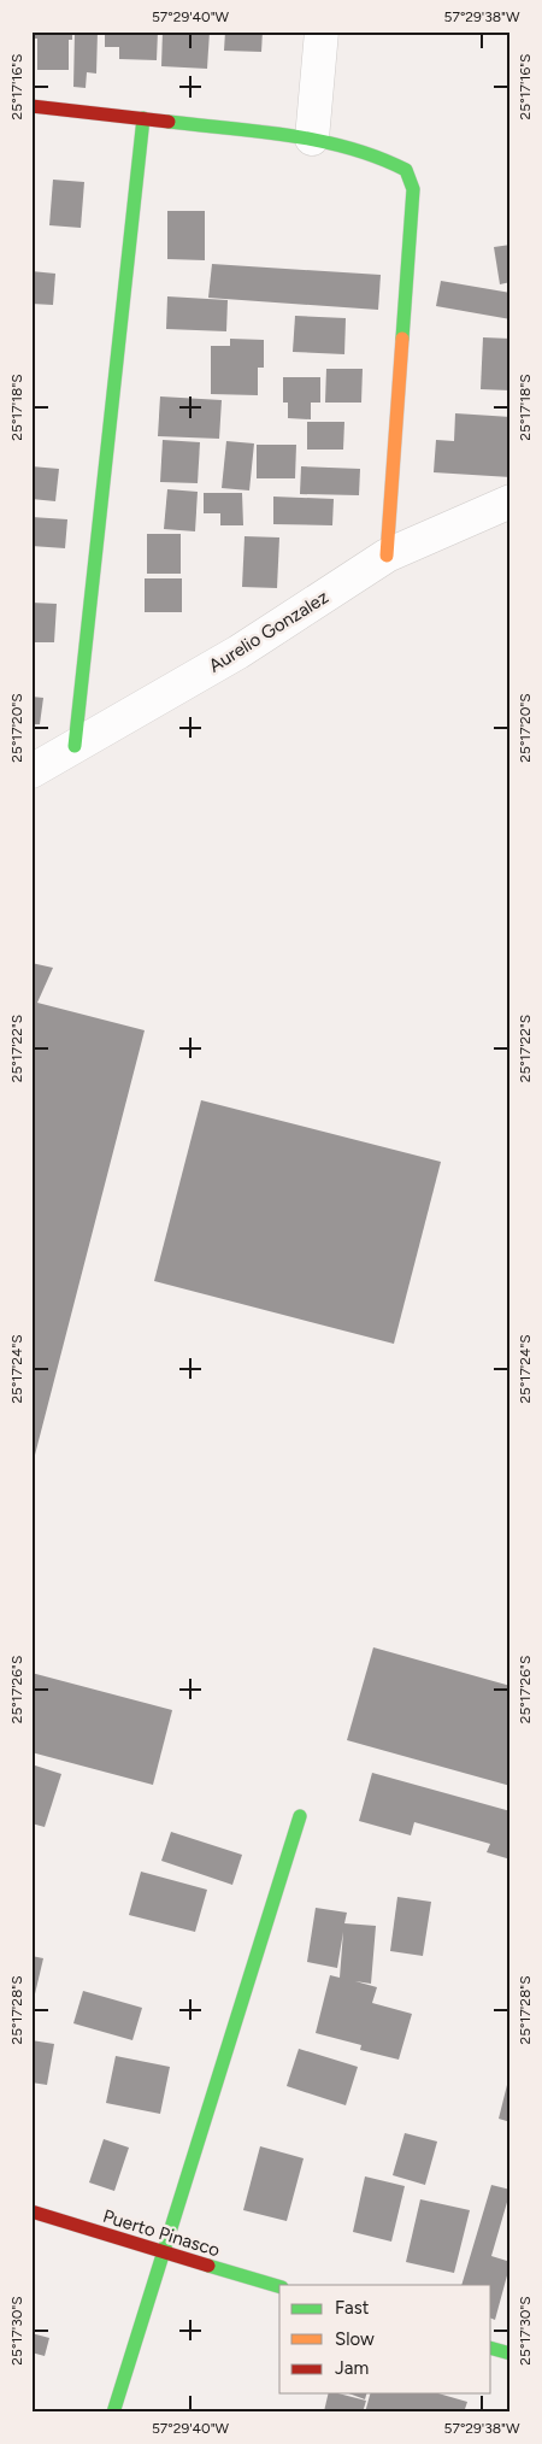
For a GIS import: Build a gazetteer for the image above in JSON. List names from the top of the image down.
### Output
{
  "streets": {
    "street": ["Aurelio Gonzalez", "Puerto Pinasco"]
  },
  "legend": ["Fast", "Slow", "Jam"],
  "coordinates": [
    "57°29'40\"W",
    "57°29'38\"W",
    "25°17'16\"S",
    "25°17'18\"S",
    "25°17'20\"S",
    "25°17'22\"S",
    "25°17'24\"S",
    "25°17'26\"S",
    "25°17'28\"S",
    "25°17'30\"S"
  ]
}
